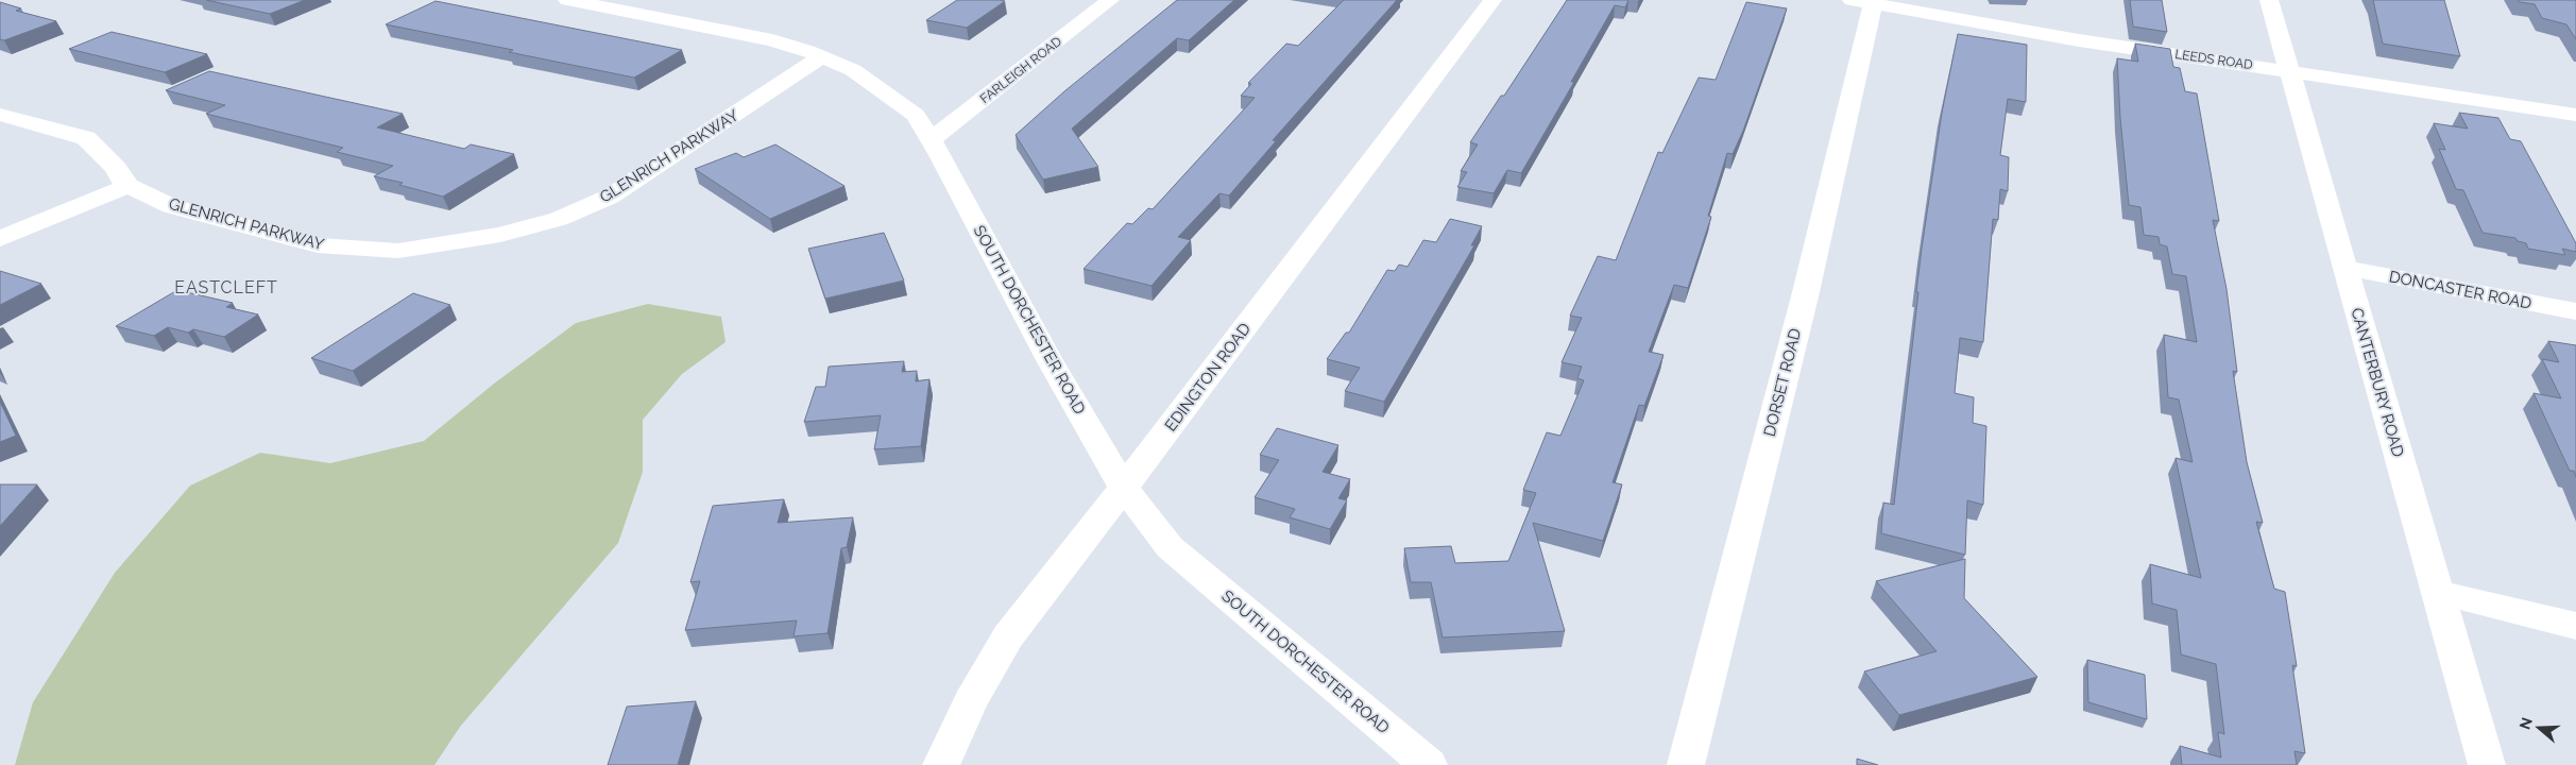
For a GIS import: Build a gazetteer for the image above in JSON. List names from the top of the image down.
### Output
{
  "streets": {
    "street": [
      "LEEDS ROAD",
      "FARLEIGH ROAD",
      "GLENRICH PARKWAY",
      "DONCASTER ROAD",
      "SOUTH DORCHESTER ROAD",
      "EDINGTON ROAD",
      "DORSET ROAD",
      "CANTERBURY ROAD"
    ]
  },
  "crossings": [
    ["LEEDS ROAD", "DORSET ROAD"],
    ["LEEDS ROAD", "CANTERBURY ROAD"],
    ["FARLEIGH ROAD", "SOUTH DORCHESTER ROAD"],
    ["GLENRICH PARKWAY", "SOUTH DORCHESTER ROAD"],
    ["DONCASTER ROAD", "CANTERBURY ROAD"],
    ["SOUTH DORCHESTER ROAD", "EDINGTON ROAD"]
  ],
  "districts": ["EASTCLEFT"],
  "north": "left"
}
